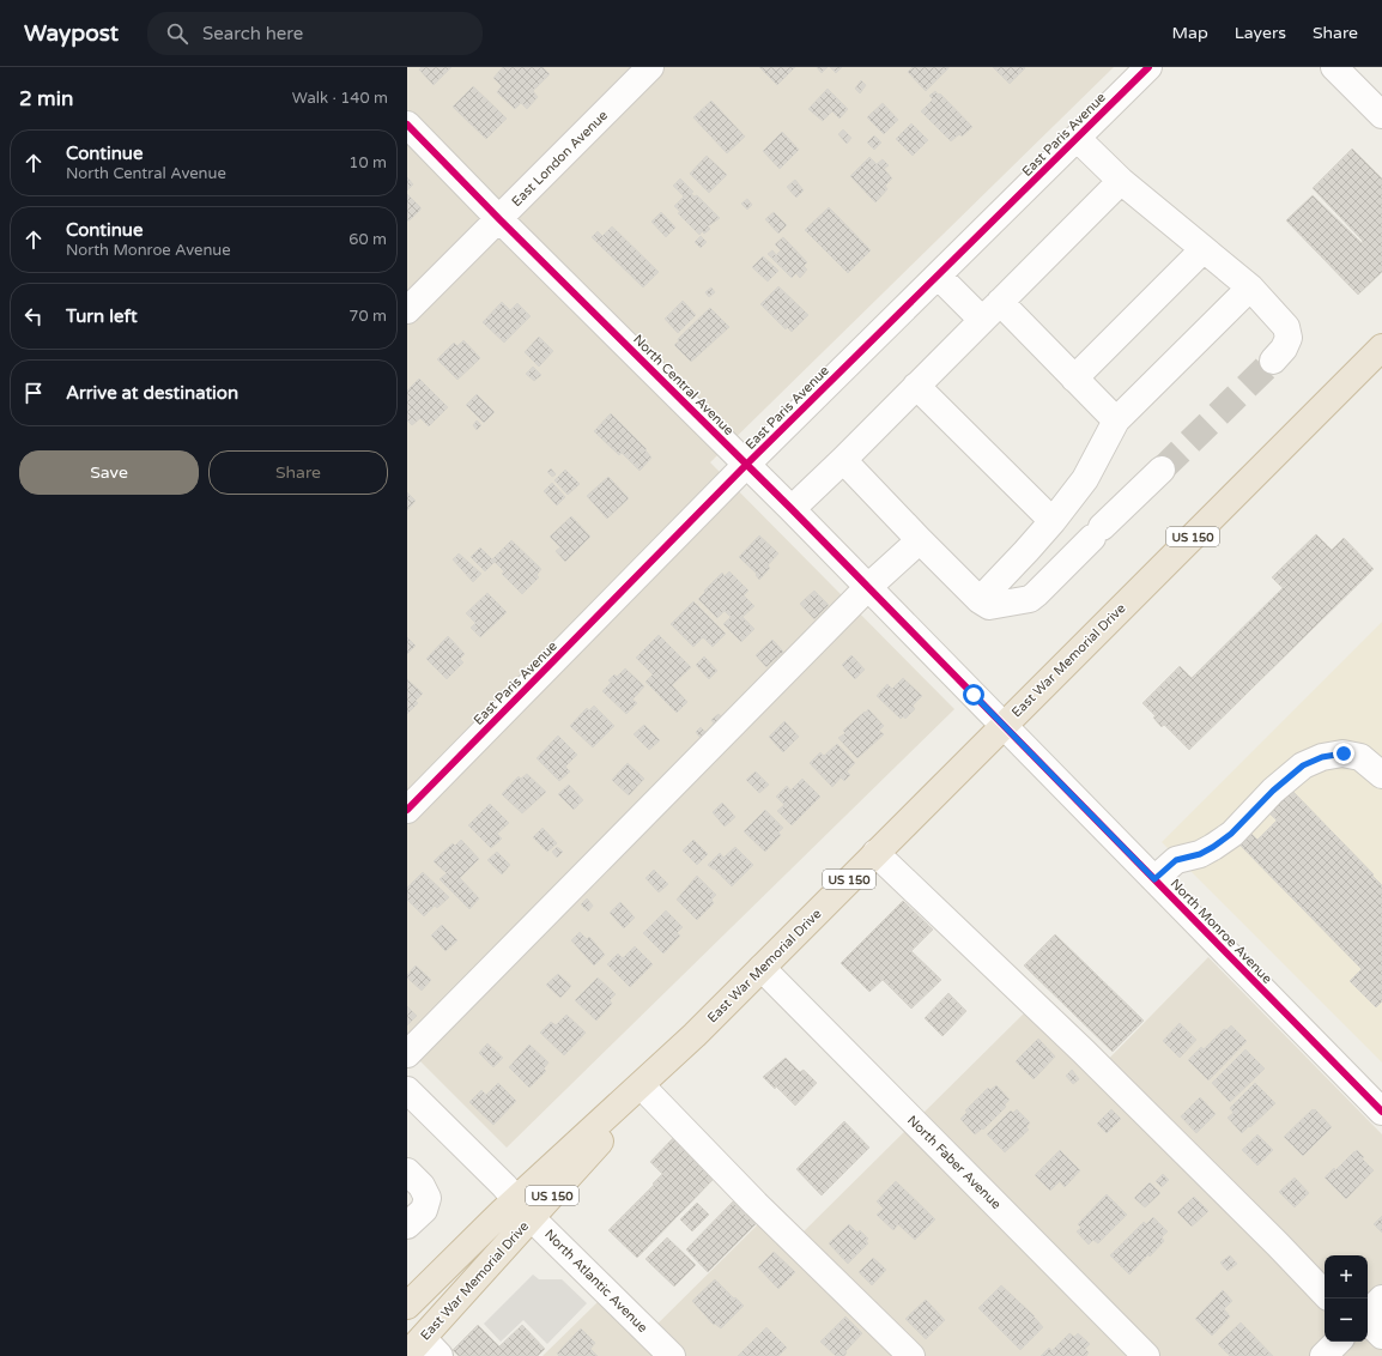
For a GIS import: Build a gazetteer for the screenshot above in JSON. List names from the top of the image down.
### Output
{
  "streets": {
    "highway": ["US 150", "East War Memorial Drive"],
    "street": [
      "East Paris Avenue",
      "East London Avenue",
      "North Central Avenue",
      "North Monroe Avenue",
      "North Faber Avenue",
      "North Atlantic Avenue"
    ]
  },
  "crossings": [
    ["East Paris Avenue", "North Central Avenue"],
    ["East London Avenue", "North Central Avenue"],
    ["North Central Avenue", "East War Memorial Drive"],
    ["North Central Avenue", "North Monroe Avenue"],
    ["East War Memorial Drive", "North Monroe Avenue"],
    ["East War Memorial Drive", "North Faber Avenue"],
    ["East War Memorial Drive", "North Atlantic Avenue"]
  ],
  "page": {
    "header": "Waypost",
    "search": "Search here",
    "nav": ["Map", "Layers", "Share"],
    "heading": ["2 min", "Walk · 140 m"],
    "list": [
      ["Continue", "North Central Avenue", "10 m"],
      ["Continue", "North Monroe Avenue", "60 m"],
      ["Turn left", "70 m"],
      "Arrive at destination"
    ],
    "buttons": ["Save", "Share"],
    "map_buttons": ["+", "−"]
  }
}
